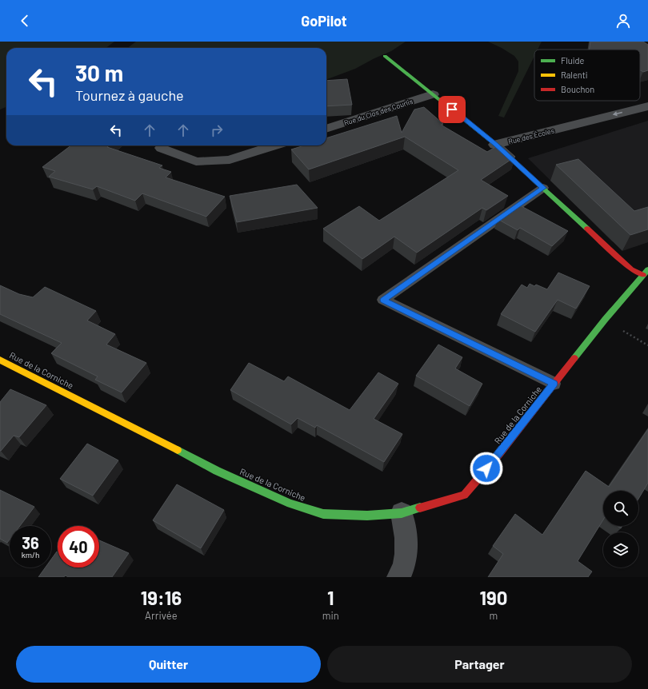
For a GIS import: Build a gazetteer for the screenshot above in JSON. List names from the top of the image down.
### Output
{
  "streets": {
    "street": ["Rue du Clos des Courlis", "Rue des Écoles", "Rue de la Corniche"]
  },
  "one_way": ["Rue des Écoles"],
  "legend": ["Fluide", "Ralenti", "Bouchon"],
  "page": {
    "header": "GoPilot",
    "turn": ["30 m", "Tournez à gauche"],
    "speed": "36 km/h",
    "limit": "40",
    "eta": [
      "19:16",
      "Arrivée",
      "1",
      "min",
      "190",
      "m"
    ],
    "buttons": ["Quitter", "Partager"]
  }
}
